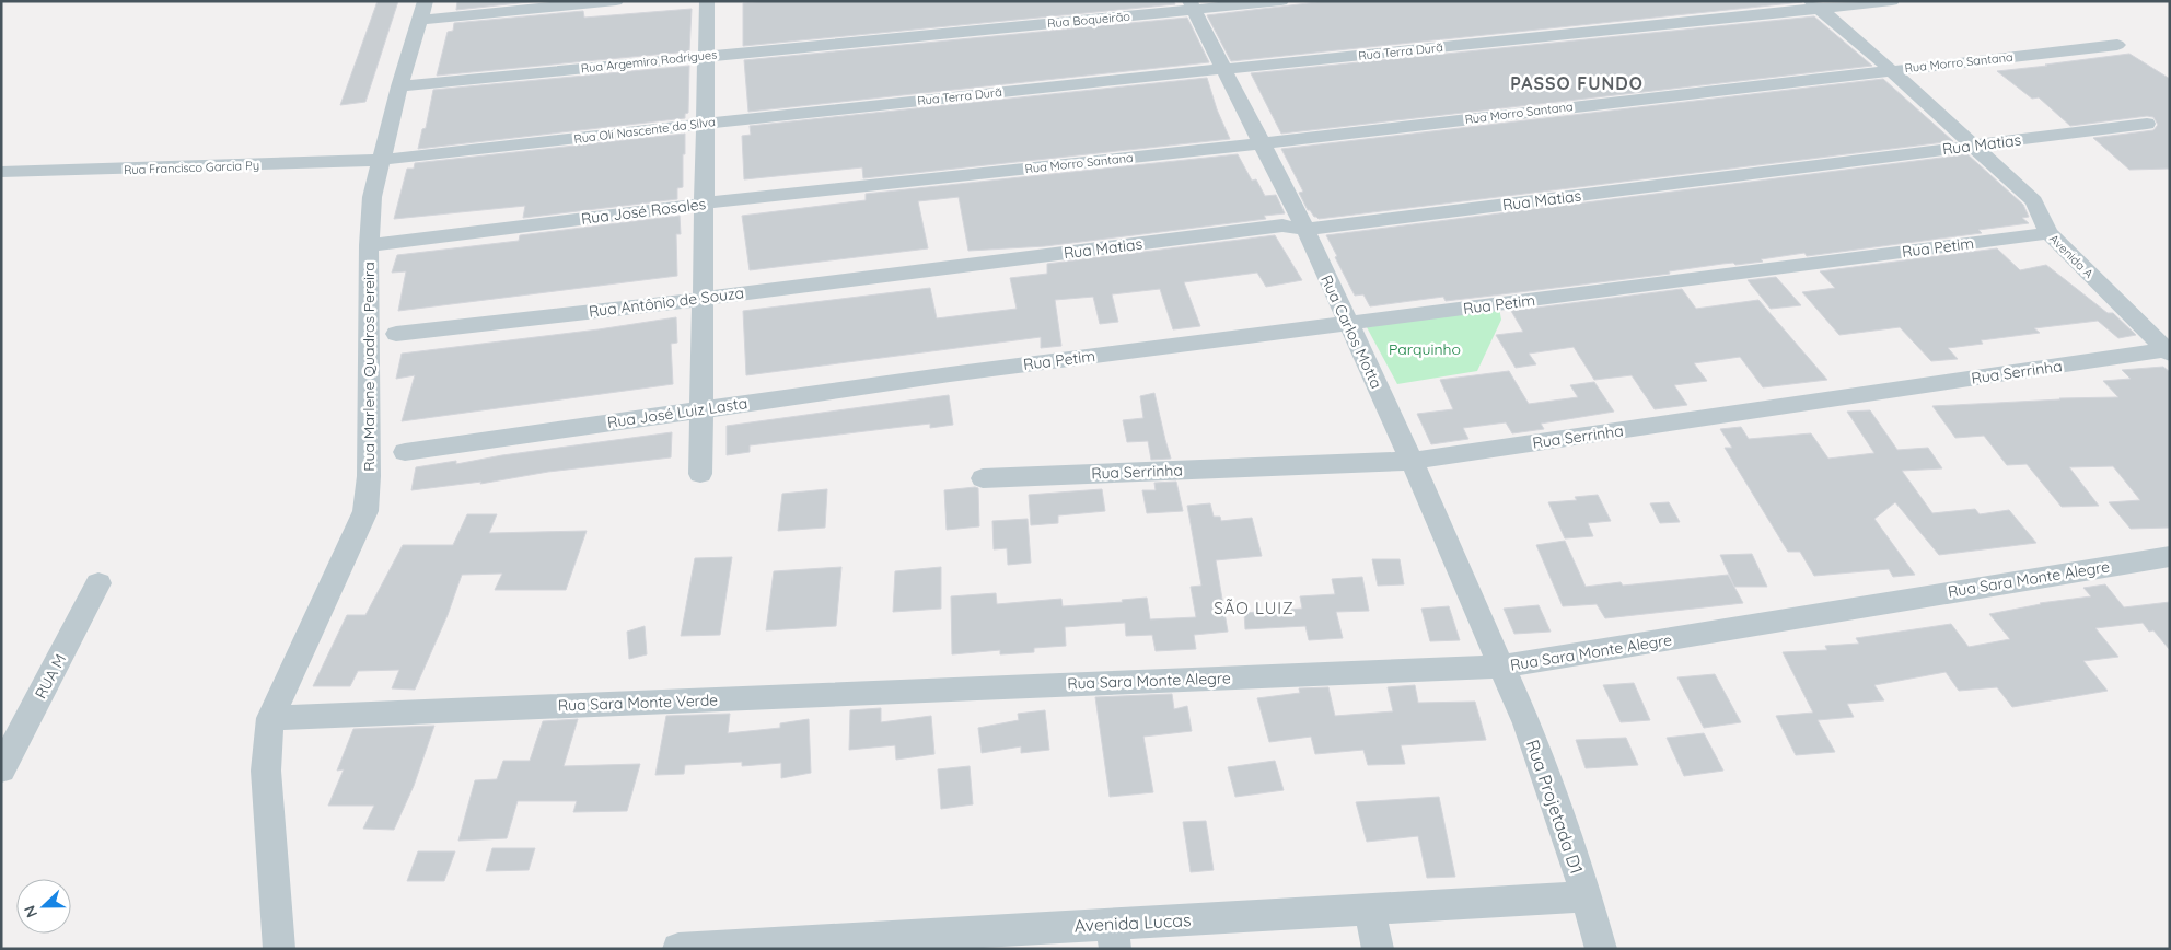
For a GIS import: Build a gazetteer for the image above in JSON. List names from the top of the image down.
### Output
{
  "streets": {
    "street": [
      "Rua Boqueirão",
      "Rua Terra Durã",
      "Rua Argemiro Rodrigues",
      "Rua Morro Santana",
      "Rua Oli Nascente da Silva",
      "Rua Matias",
      "Rua Francisco Garcia Py",
      "Rua José Rosales",
      "Rua Petim",
      "Avenida A",
      "Rua Antônio de Souza",
      "Rua Carlos Motta",
      "Rua Marlene Quadros Pereira",
      "Rua Serrinha",
      "Rua José Luiz Lasta",
      "Rua Sara Monte Alegre",
      "RUA M",
      "Rua Sara Monte Verde",
      "Rua Projetada D1",
      "Avenida Lucas"
    ]
  },
  "crossings": [
    ["Rua Boqueirão", "Rua Argemiro Rodrigues"],
    ["Rua Boqueirão", "Rua Carlos Motta"],
    ["Rua Terra Durã", "Rua Oli Nascente da Silva"],
    ["Rua Terra Durã", "Avenida A"],
    ["Rua Terra Durã", "Rua Carlos Motta"],
    ["Rua Argemiro Rodrigues", "Rua Marlene Quadros Pereira"],
    ["Rua Morro Santana", "Rua José Rosales"],
    ["Rua Morro Santana", "Avenida A"],
    ["Rua Morro Santana", "Rua Carlos Motta"],
    ["Rua Oli Nascente da Silva", "Rua Francisco Garcia Py"],
    ["Rua Oli Nascente da Silva", "Rua Marlene Quadros Pereira"],
    ["Rua Matias", "Avenida A"],
    ["Rua Matias", "Rua Antônio de Souza"],
    ["Rua Matias", "Rua Carlos Motta"],
    ["Rua Francisco Garcia Py", "Rua Marlene Quadros Pereira"],
    ["Rua José Rosales", "Rua Marlene Quadros Pereira"],
    ["Rua Petim", "Avenida A"],
    ["Rua Petim", "Rua Carlos Motta"],
    ["Rua Petim", "Rua José Luiz Lasta"],
    ["Avenida A", "Rua Serrinha"],
    ["Rua Carlos Motta", "Rua Serrinha"],
    ["Rua Carlos Motta", "Rua Sara Monte Alegre"],
    ["Rua Carlos Motta", "Rua Projetada D1"],
    ["Rua Marlene Quadros Pereira", "Rua Sara Monte Verde"],
    ["Rua Sara Monte Alegre", "Rua Sara Monte Verde"],
    ["Rua Sara Monte Alegre", "Rua Projetada D1"],
    ["Rua Projetada D1", "Avenida Lucas"]
  ],
  "districts": ["PASSO FUNDO", "SÃO LUIZ"],
  "parks": ["Parquinho"],
  "north": "left"
}
